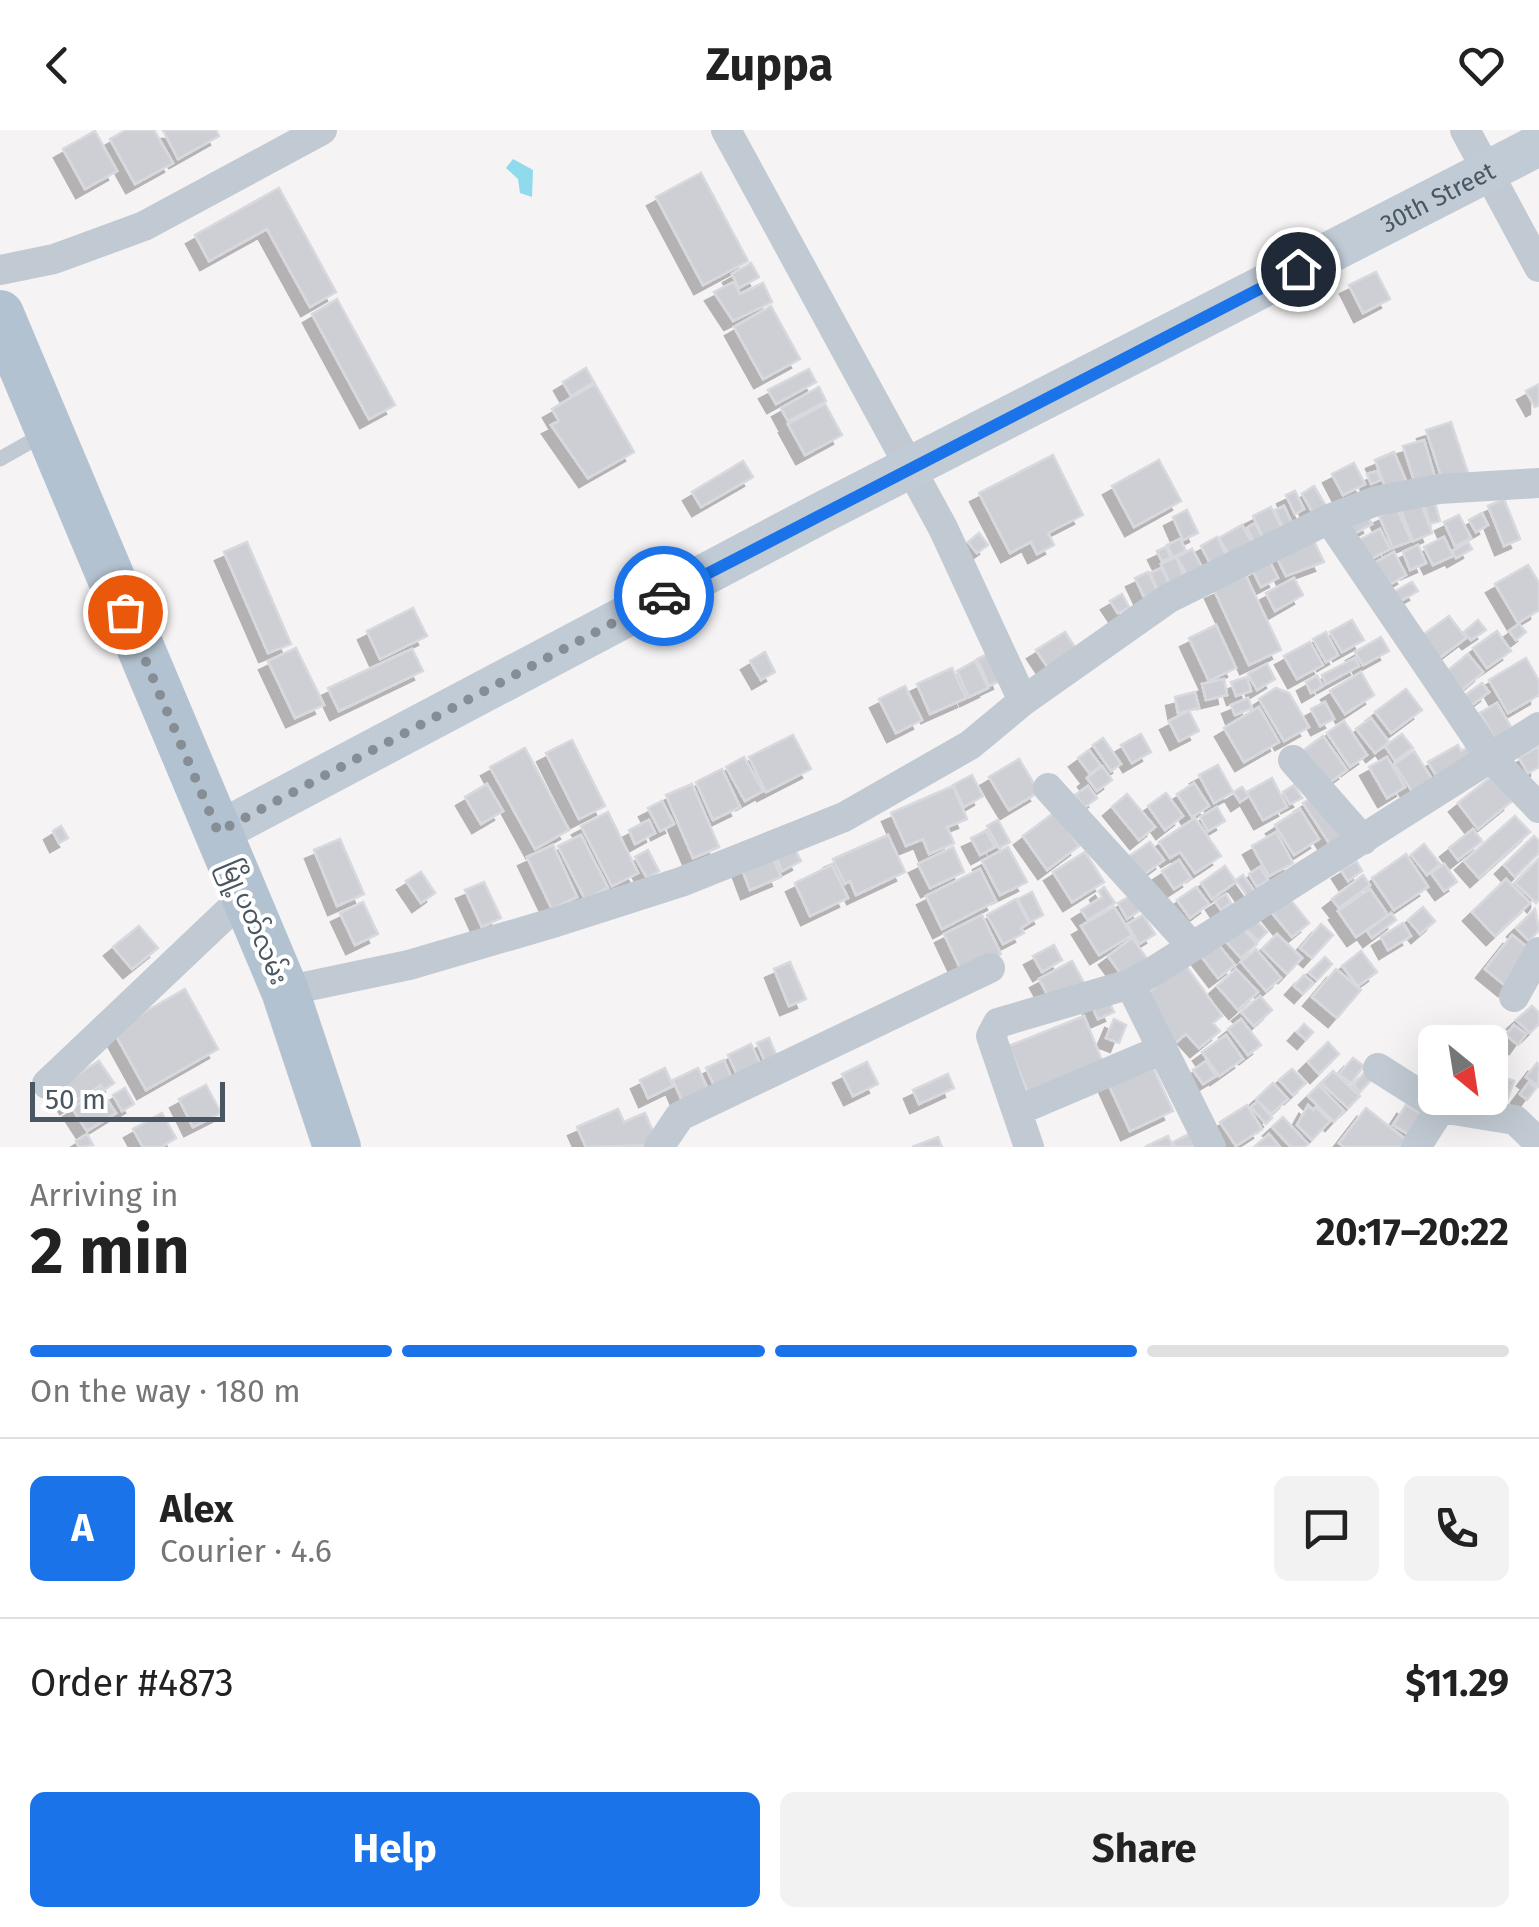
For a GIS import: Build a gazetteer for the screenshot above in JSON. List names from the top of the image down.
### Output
{
  "streets": {
    "main road": ["30th Street", "မြို့ပတ်လမ်း"]
  },
  "crossings": [
    ["30th Street", "မြို့ပတ်လမ်း"]
  ],
  "scale_bar": "50 m",
  "north": "bottom right",
  "page": {
    "header": "Zuppa",
    "scale": "50 m",
    "heading": ["2 min", "Arriving in", "20:17–20:22"],
    "panel": [
      "Alex",
      "Courier · 4.6",
      "Order #4873",
      "$11.29"
    ],
    "bar": "On the way · 180 m",
    "round": "A",
    "buttons": ["Help", "Share"]
  }
}
